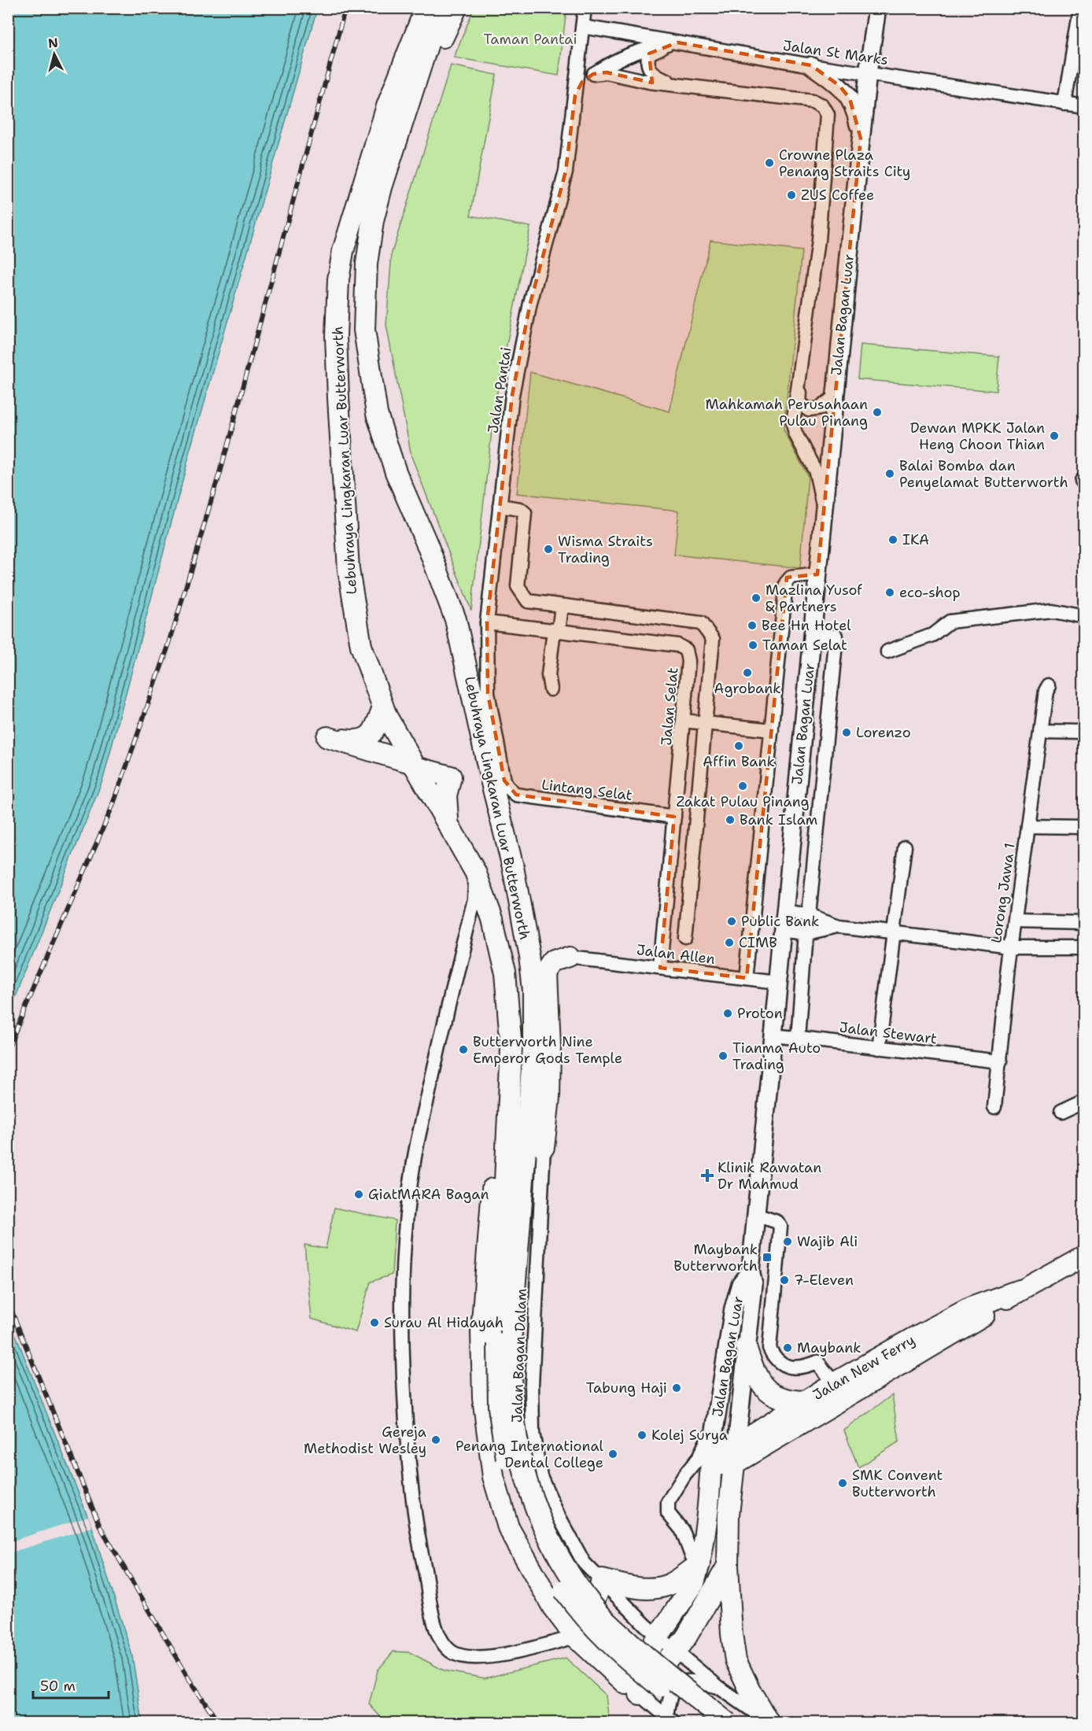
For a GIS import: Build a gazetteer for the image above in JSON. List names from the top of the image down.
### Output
{
  "streets": {
    "highway": ["Lebuhraya Lingkaran Luar Butterworth", "Jalan New Ferry"],
    "main road": ["Jalan Bagan Luar"],
    "street": [
      "Jalan St Marks",
      "Jalan Pantai",
      "Jalan Selat",
      "Lintang Selat",
      "Lorong Jawa 1",
      "Jalan Allen",
      "Jalan Stewart",
      "Jalan Bagan Dalam"
    ]
  },
  "crossings": [
    ["Jalan St Marks", "Jalan Bagan Luar"],
    ["Jalan St Marks", "Jalan Pantai"],
    ["Jalan Bagan Luar", "Jalan Allen"],
    ["Jalan Bagan Luar", "Jalan Stewart"],
    ["Jalan Bagan Luar", "Jalan New Ferry"],
    ["Jalan Pantai", "Jalan Selat"],
    ["Jalan Pantai", "Lintang Selat"],
    ["Jalan Selat", "Lintang Selat"],
    ["Jalan Selat", "Jalan Allen"],
    ["Lorong Jawa 1", "Jalan Stewart"]
  ],
  "parks": ["Taman Pantai"],
  "places": {
    "other": [
      "Crowne Plaza Penang Straits City",
      "ZUS Coffee",
      "Mahkamah Perusahaan Pulau Pinang",
      "Dewan MPKK Jalan Heng Choon Thian",
      "Balai Bomba dan Penyelamat Butterworth",
      "IKA",
      "Wisma Straits Trading",
      "eco-shop",
      "Mazlina Yusof & Partners",
      "Bee Hn Hotel",
      "Taman Selat",
      "Agrobank",
      "Lorenzo",
      "Affin Bank",
      "Zakat Pulau Pinang",
      "Bank Islam",
      "Public Bank",
      "CIMB",
      "Proton",
      "Butterworth Nine Emperor Gods Temple",
      "Tianma Auto Trading",
      "GiatMARA Bagan",
      "Wajib Ali",
      "7-Eleven",
      "Surau Al Hidayah",
      "Maybank",
      "Tabung Haji",
      "Kolej Surya",
      "Gereja Methodist Wesley",
      "Penang International Dental College",
      "SMK Convent Butterworth"
    ],
    "health": ["Klinik Rawatan Dr Mahmud"],
    "transit": ["Maybank Butterworth"]
  },
  "scale_bar": "50 m",
  "north": "top"
}
